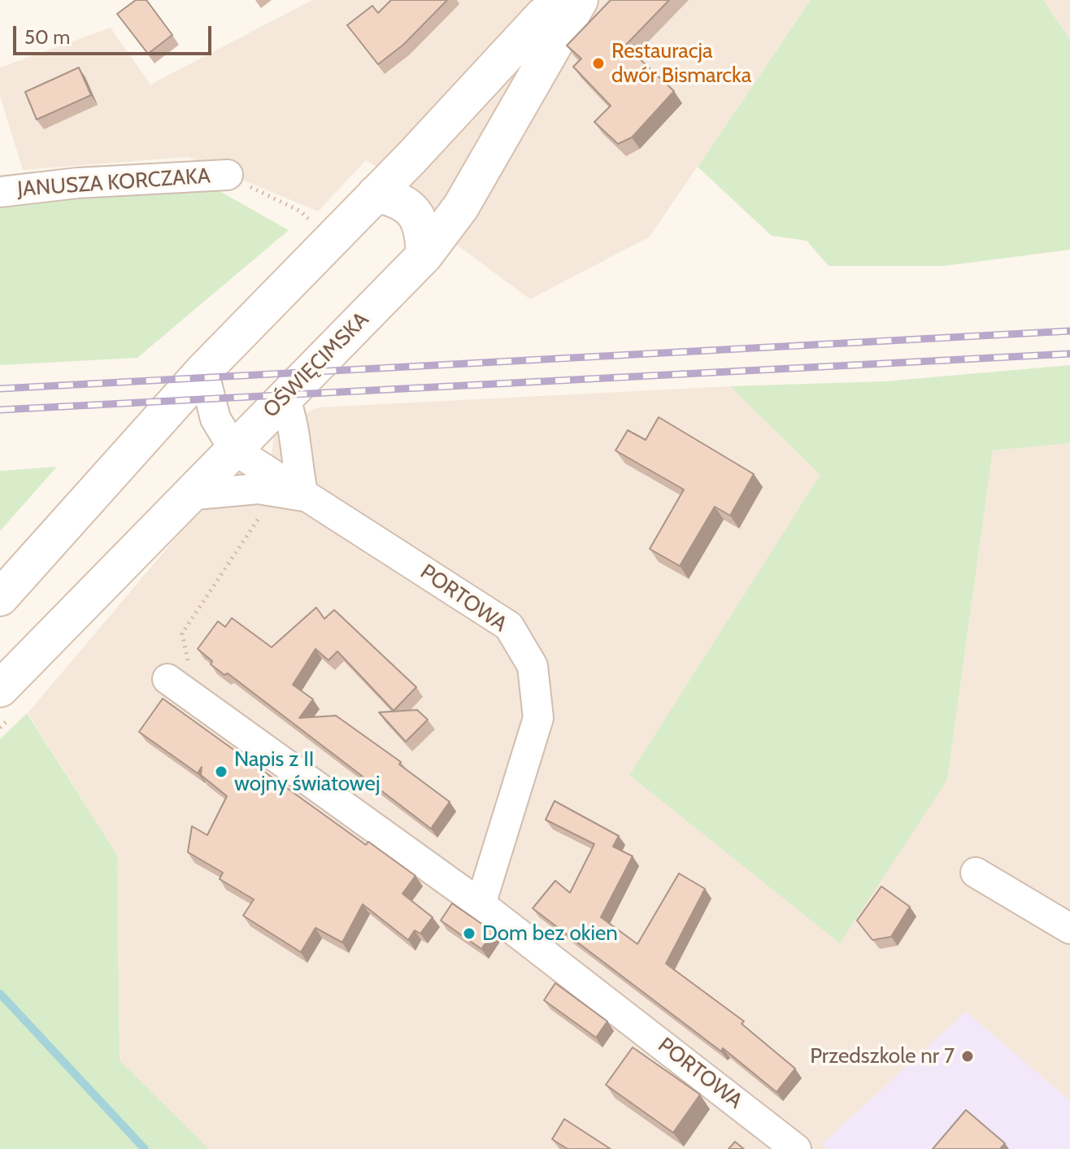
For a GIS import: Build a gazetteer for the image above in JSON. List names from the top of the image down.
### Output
{
  "streets": {
    "main road": ["OŚWIĘCIMSKA"],
    "street": ["JANUSZA KORCZAKA", "PORTOWA"]
  },
  "crossings": [
    ["OŚWIĘCIMSKA", "PORTOWA"]
  ],
  "places": [
    "Restauracja dwór Bismarcka",
    "Napis z II wojny światowej",
    "Dom bez okien",
    "Przedszkole nr 7"
  ],
  "scale_bar": "50 m"
}
